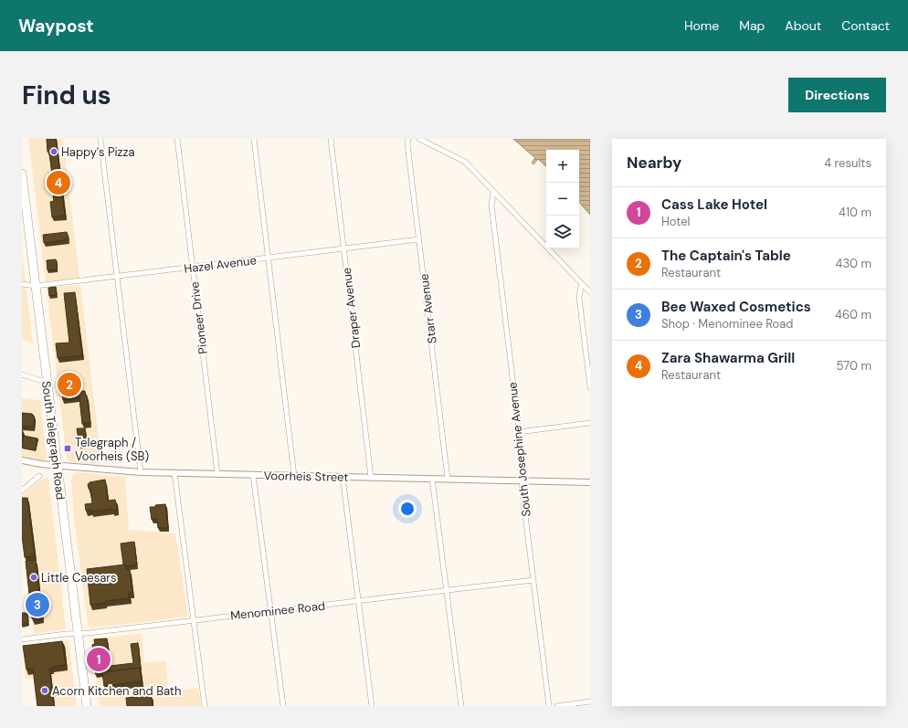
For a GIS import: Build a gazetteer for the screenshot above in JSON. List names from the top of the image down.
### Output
{
  "streets": {
    "highway": ["South Telegraph Road"],
    "street": [
      "Hazel Avenue",
      "Draper Avenue",
      "Starr Avenue",
      "Pioneer Drive",
      "South Josephine Avenue",
      "Voorheis Street",
      "Menominee Road"
    ]
  },
  "crossings": [
    ["Hazel Avenue", "Draper Avenue"],
    ["Hazel Avenue", "Starr Avenue"],
    ["Hazel Avenue", "Pioneer Drive"],
    ["Hazel Avenue", "South Telegraph Road"],
    ["Draper Avenue", "Voorheis Street"],
    ["Starr Avenue", "Voorheis Street"],
    ["Pioneer Drive", "Voorheis Street"],
    ["South Telegraph Road", "Voorheis Street"],
    ["South Telegraph Road", "Menominee Road"],
    ["South Josephine Avenue", "Voorheis Street"],
    ["South Josephine Avenue", "Menominee Road"]
  ],
  "places": {
    "other": ["Happy's Pizza", "Little Caesars", "Acorn Kitchen and Bath"],
    "transit": ["Telegraph / Voorheis (SB)"]
  },
  "page": {
    "header": "Waypost",
    "nav": [
      "Home",
      "Map",
      "About",
      "Contact"
    ],
    "buttons": "Directions",
    "title": "Find us",
    "heading": ["Nearby", "4 results"],
    "map_buttons": ["+", "−"],
    "pins": [
      "4",
      "2",
      "3",
      "1"
    ],
    "list": [
      {
        "mark": "1",
        "name": "Cass Lake Hotel",
        "note": "Hotel",
        "value": "410 m"
      },
      {
        "mark": "2",
        "name": "The Captain's Table",
        "note": "Restaurant",
        "value": "430 m"
      },
      {
        "mark": "3",
        "name": "Bee Waxed Cosmetics",
        "note": "Shop · Menominee Road",
        "value": "460 m"
      },
      {
        "mark": "4",
        "name": "Zara Shawarma Grill",
        "note": "Restaurant",
        "value": "570 m"
      }
    ]
  }
}
